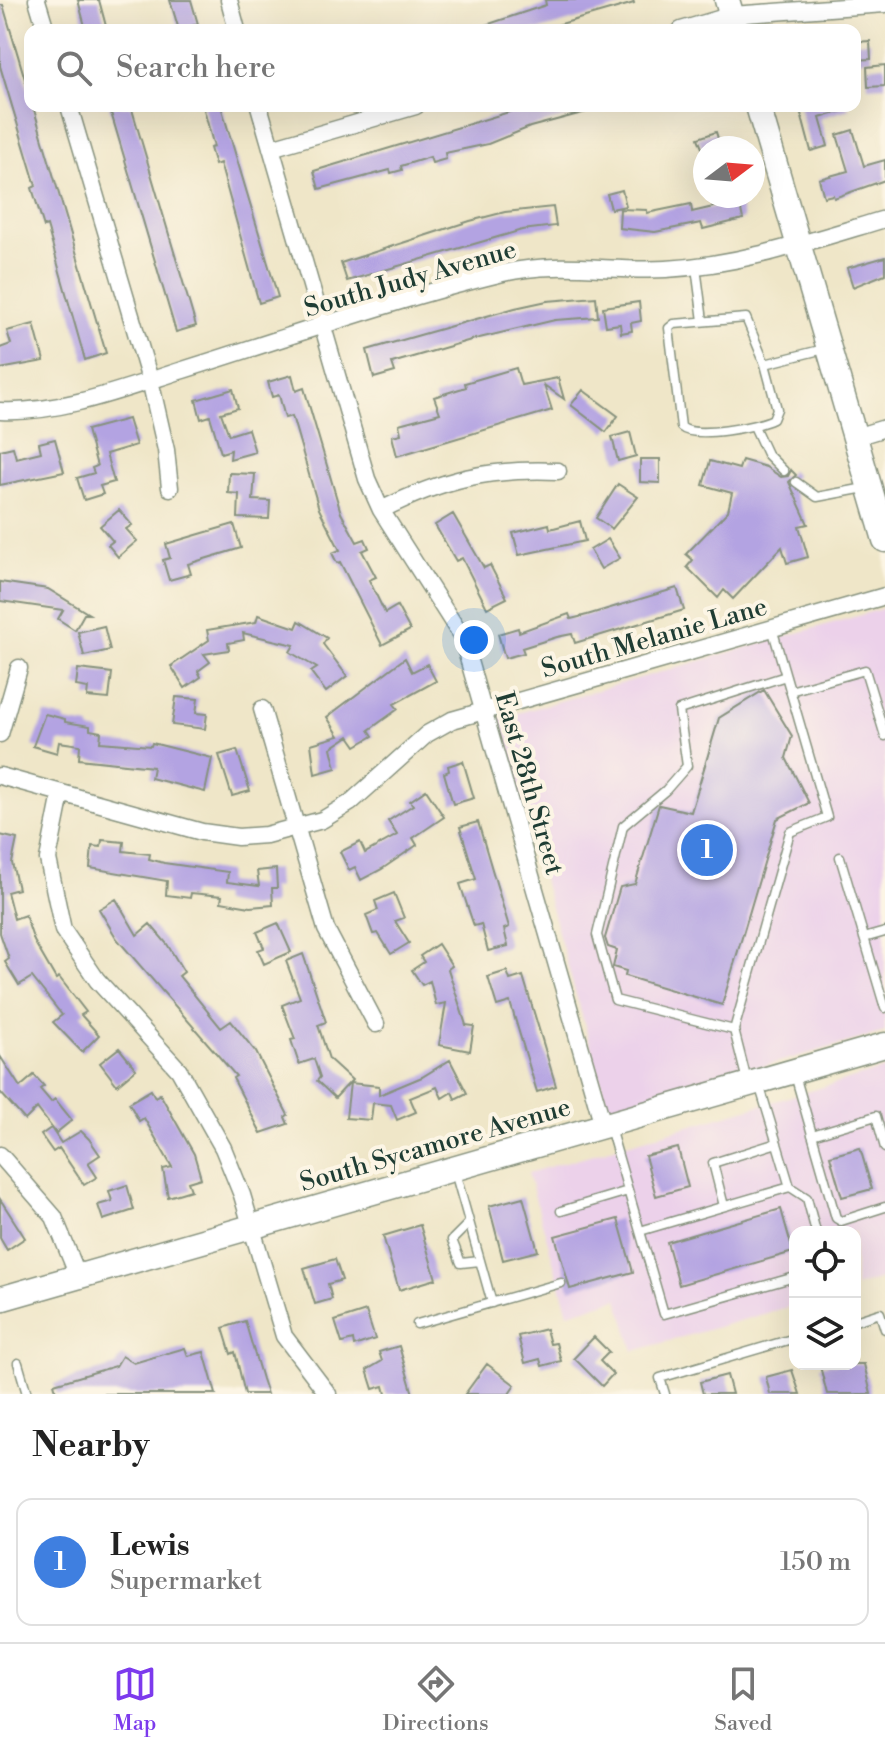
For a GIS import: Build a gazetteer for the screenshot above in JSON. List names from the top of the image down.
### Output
{
  "streets": {
    "main road": ["South Sycamore Avenue"],
    "street": ["South Judy Avenue", "South Melanie Lane", "East 28th Street"]
  },
  "crossings": [
    ["South Judy Avenue", "East 28th Street"],
    ["South Melanie Lane", "East 28th Street"],
    ["East 28th Street", "South Sycamore Avenue"]
  ],
  "north": "right",
  "page": {
    "search": "Search here",
    "pins": "1",
    "heading": "Nearby",
    "list": [
      {
        "mark": "1",
        "name": "Lewis",
        "note": "Supermarket",
        "value": "150 m"
      }
    ],
    "nav": ["Map", "Directions", "Saved"]
  }
}
